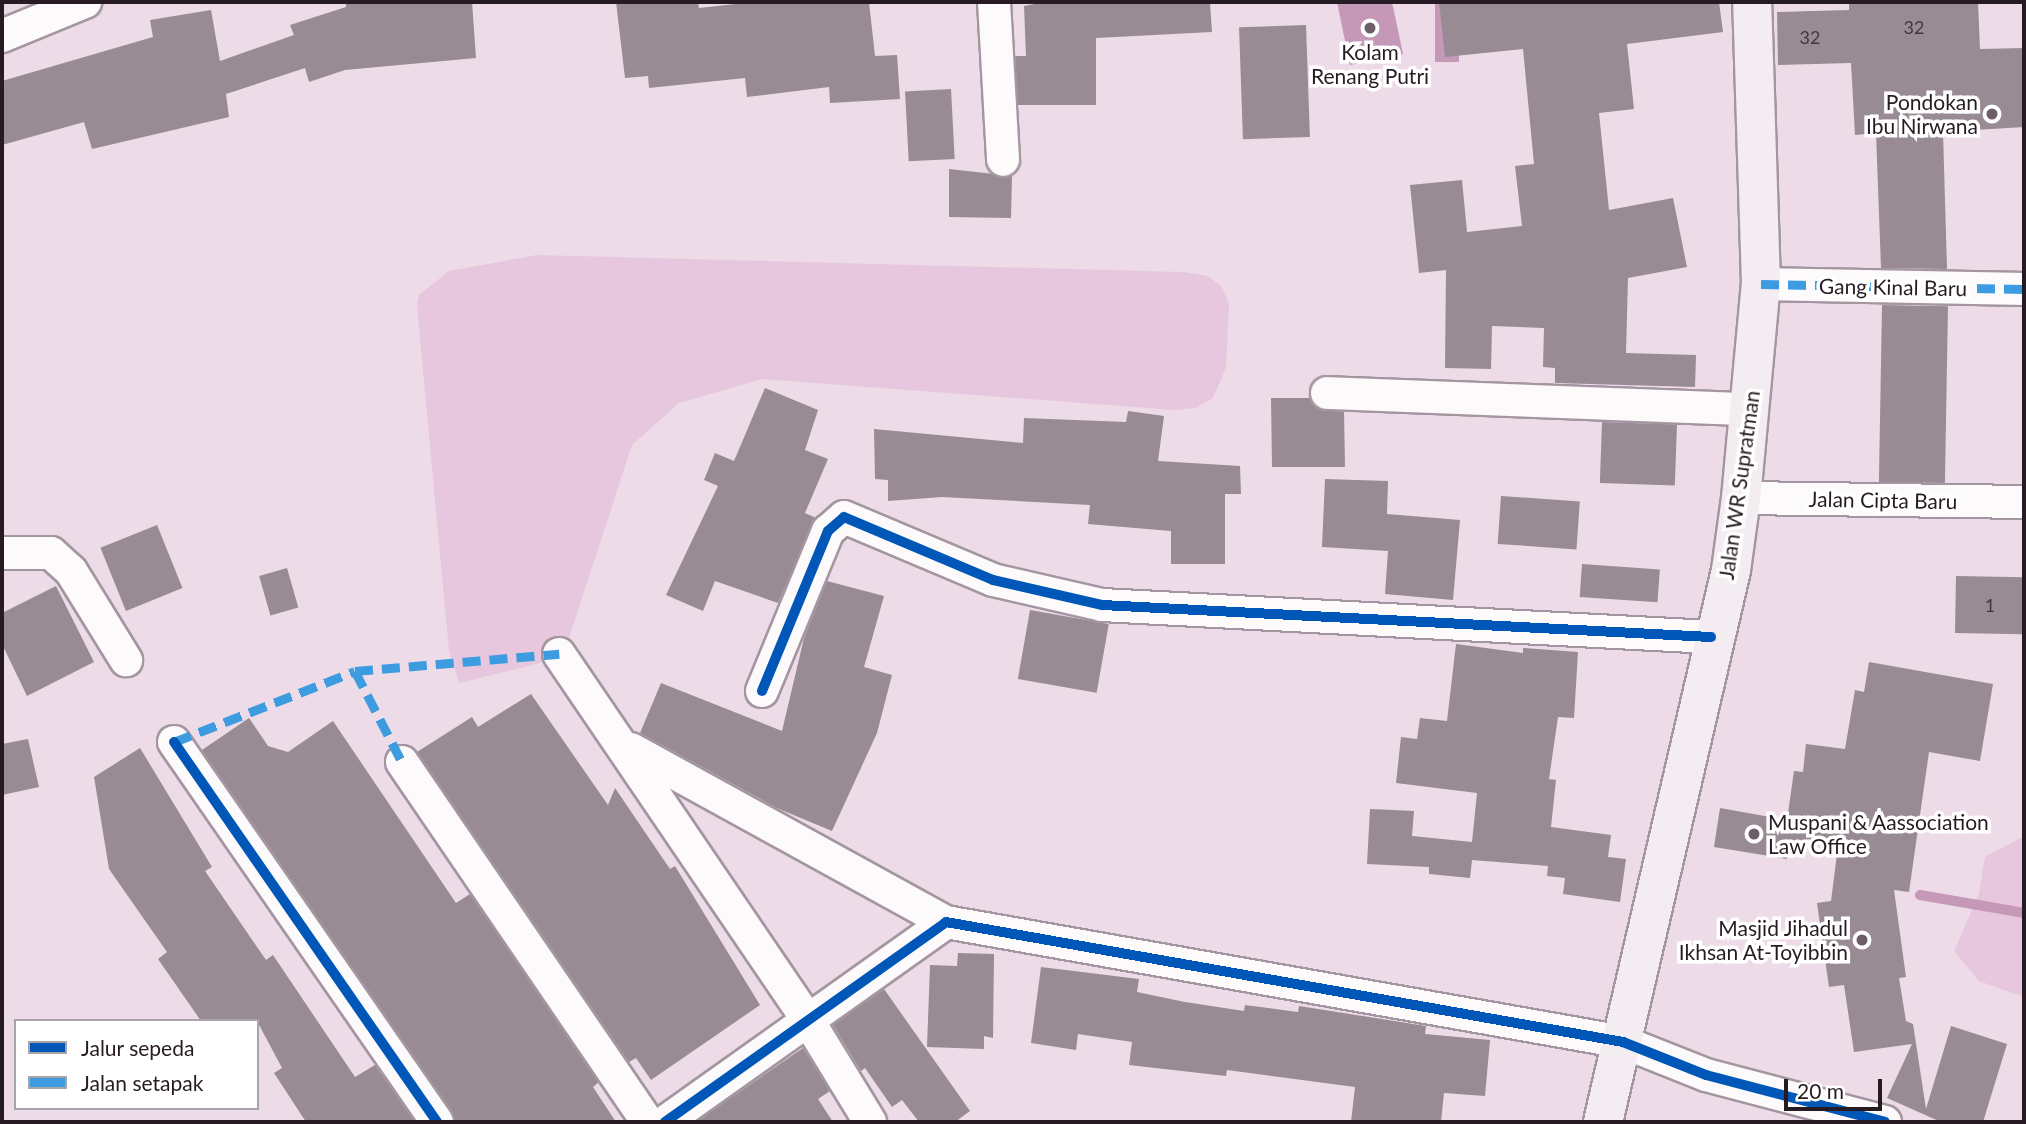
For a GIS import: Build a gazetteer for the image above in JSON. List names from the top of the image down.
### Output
{
  "streets": {
    "highway": ["Jalan WR Supratman"],
    "street": ["Gang Kinal Baru", "Jalan Cipta Baru"]
  },
  "crossings": [
    ["Gang Kinal Baru", "Jalan WR Supratman"],
    ["Jalan WR Supratman", "Jalan Cipta Baru"]
  ],
  "places": [
    "Kolam Renang Putri",
    "Pondokan Ibu Nirwana",
    "Muspani & Aassociation Law Office",
    "Masjid Jihadul Ikhsan At-Toyibbin"
  ],
  "house_numbers": ["32", "32", "1"],
  "legend": ["Jalur sepeda", "Jalan setapak"],
  "scale_bar": "20 m"
}
